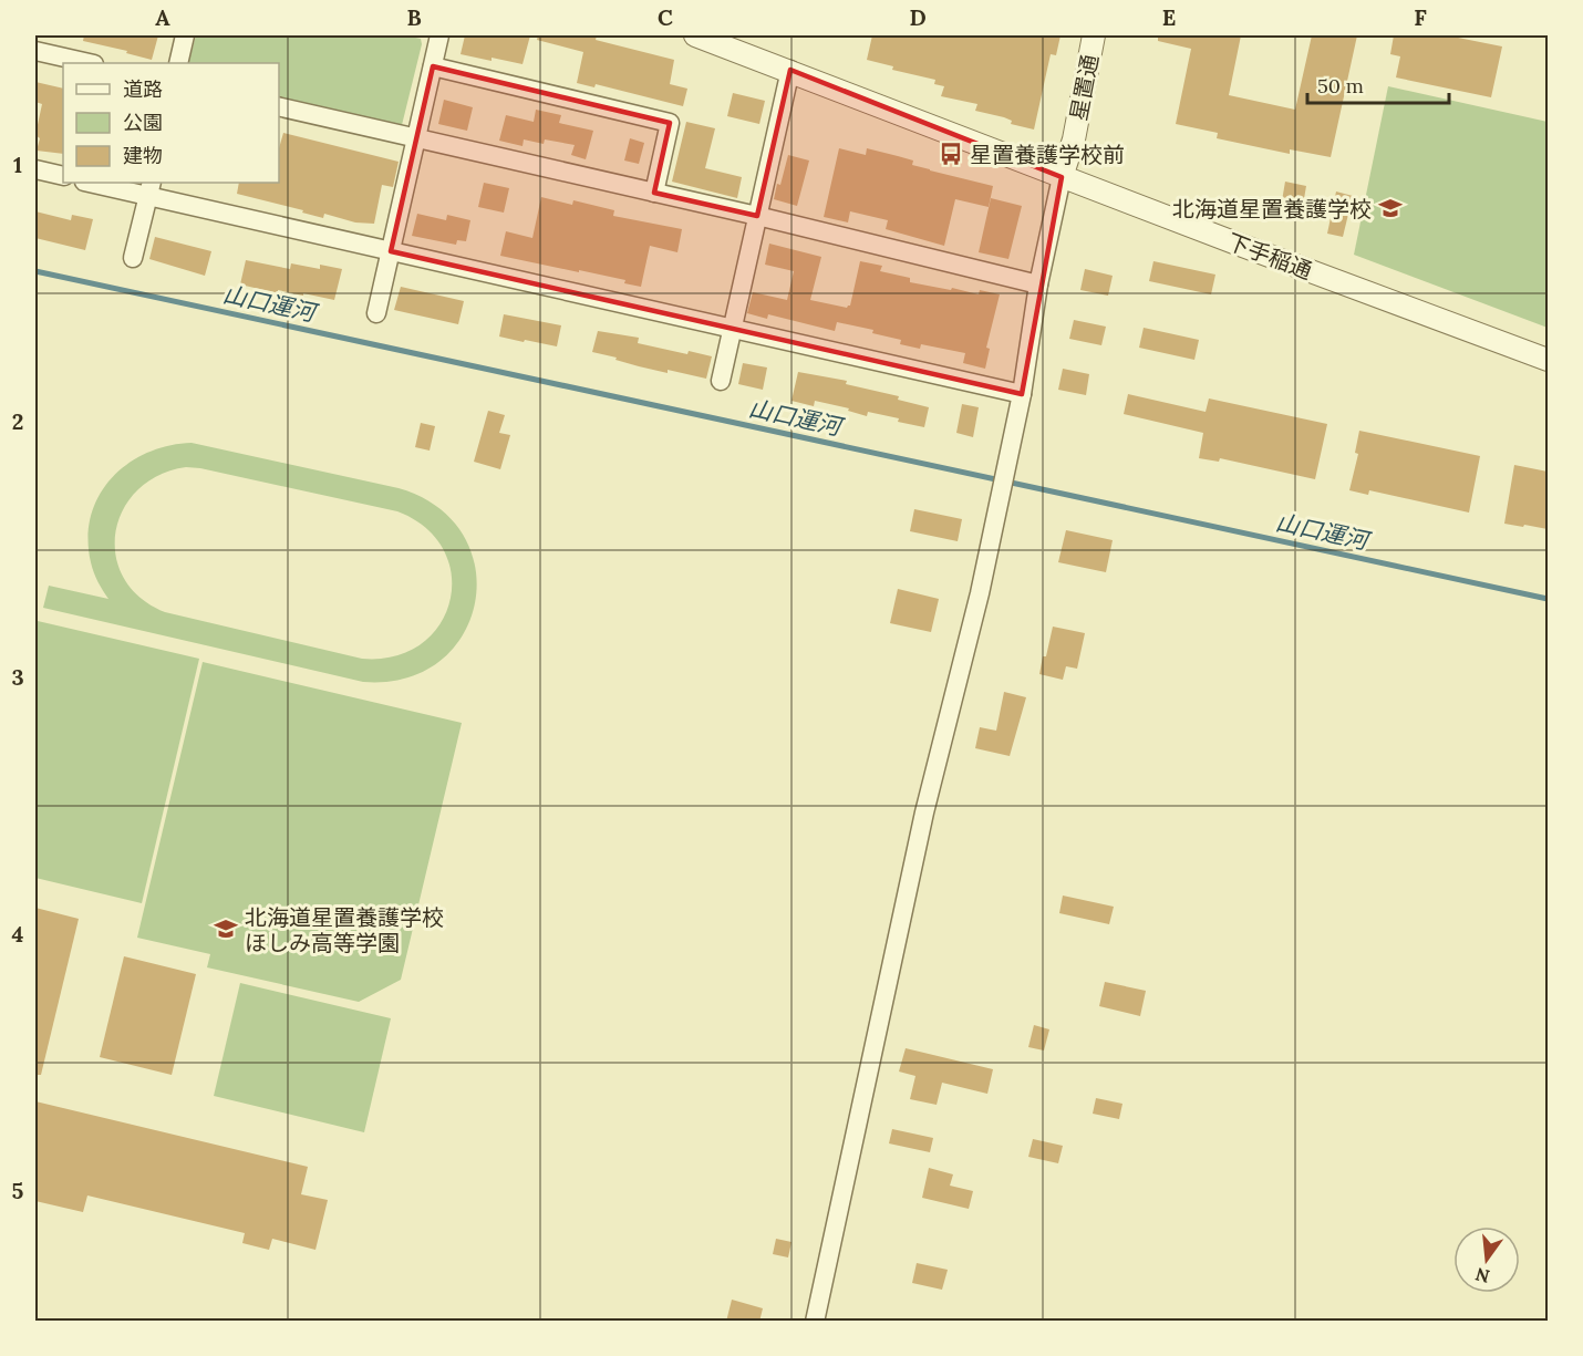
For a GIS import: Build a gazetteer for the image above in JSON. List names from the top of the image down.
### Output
{
  "streets": {
    "street": ["星置通", "下手稲通"]
  },
  "crossings": [
    ["星置通", "下手稲通"]
  ],
  "water": ["山口運河"],
  "places": {
    "bus stop": ["星置養護学校前"],
    "school or university": ["北海道星置養護学校", "北海道星置養護学校 ほしみ高等学園"]
  },
  "legend": ["道路", "公園", "建物"],
  "scale_bar": "50 m",
  "north": "bottom",
  "grid": {
    "columns": [
      "A",
      "B",
      "C",
      "D",
      "E",
      "F"
    ],
    "rows": [
      "1",
      "2",
      "3",
      "4",
      "5"
    ]
  }
}
